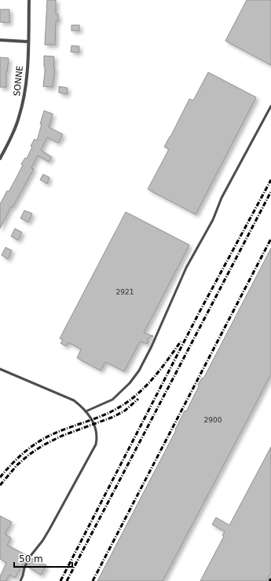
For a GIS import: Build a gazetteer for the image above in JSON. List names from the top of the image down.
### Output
{
  "streets": {
    "street": ["SONNE"]
  },
  "house_numbers": ["2921", "2900"],
  "scale_bar": "50 m"
}
